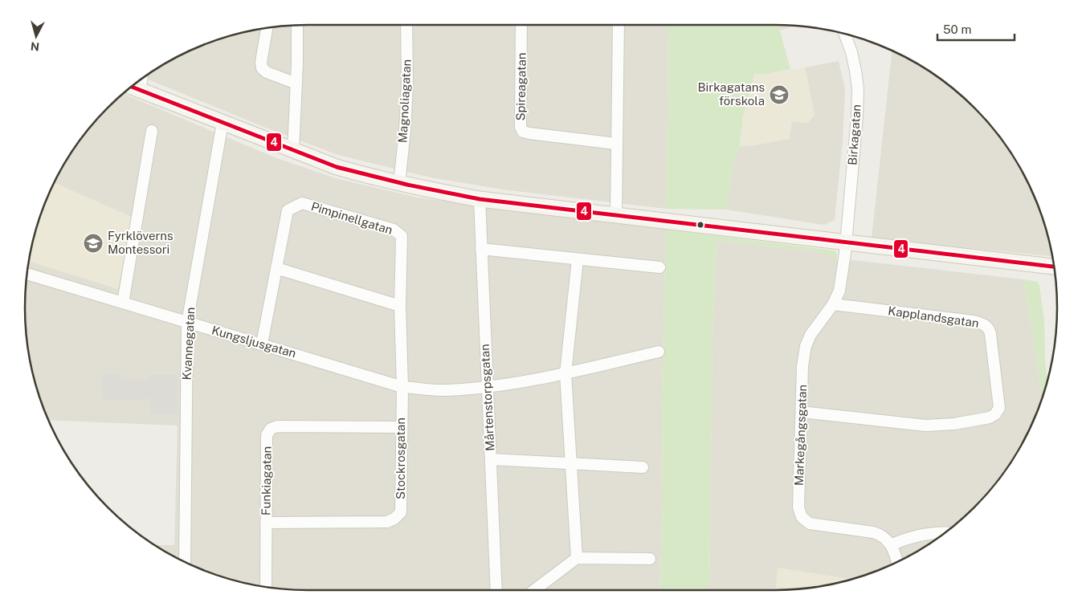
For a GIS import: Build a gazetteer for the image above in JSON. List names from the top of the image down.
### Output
{
  "streets": {
    "street": [
      "Spireagatan",
      "Magnoliagatan",
      "Birkagatan",
      "Pimpinellgatan",
      "Kapplandsgatan",
      "Kungsljusgatan",
      "Kvannegatan",
      "Mårtenstorpsgatan",
      "Markegångsgatan",
      "Stockrosgatan",
      "Funkiagatan"
    ]
  },
  "crossings": [
    ["Birkagatan", "Markegångsgatan"],
    ["Pimpinellgatan", "Kungsljusgatan"],
    ["Pimpinellgatan", "Stockrosgatan"],
    ["Kapplandsgatan", "Markegångsgatan"],
    ["Kungsljusgatan", "Kvannegatan"],
    ["Kungsljusgatan", "Mårtenstorpsgatan"],
    ["Kungsljusgatan", "Stockrosgatan"],
    ["Stockrosgatan", "Funkiagatan"]
  ],
  "places": {
    "school or university": ["Birkagatans förskola", "Fyrklöverns Montessori"]
  },
  "lines": ["transit line 4"],
  "scale_bar": "50 m",
  "north": "bottom"
}
